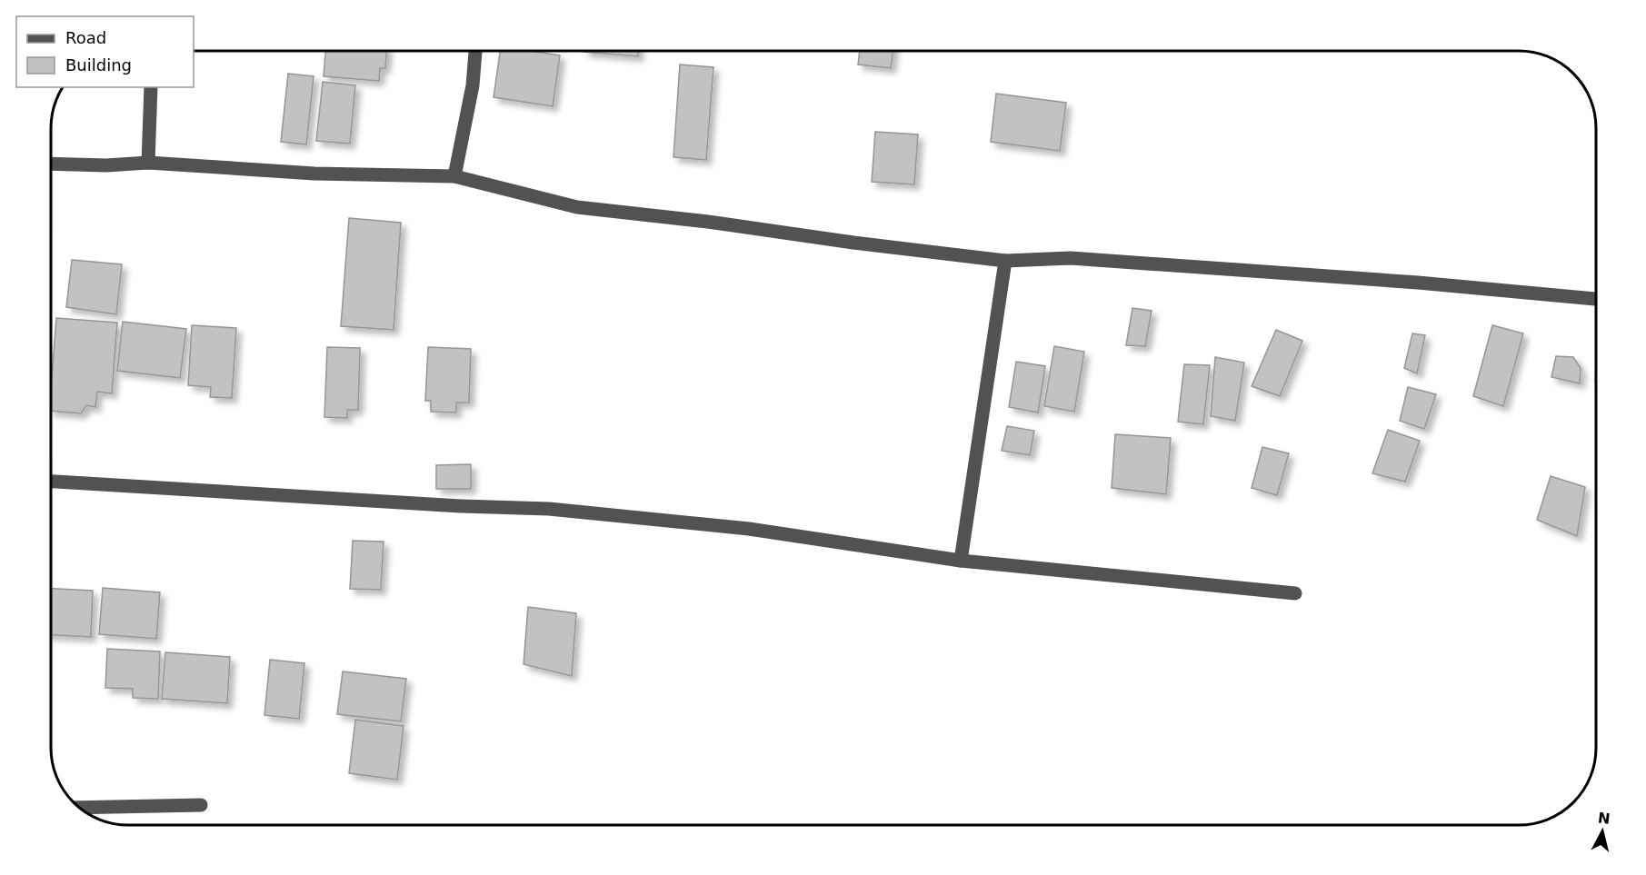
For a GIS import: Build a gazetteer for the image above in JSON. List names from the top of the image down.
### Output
{
  "legend": ["Road", "Building"],
  "north": "top"
}
